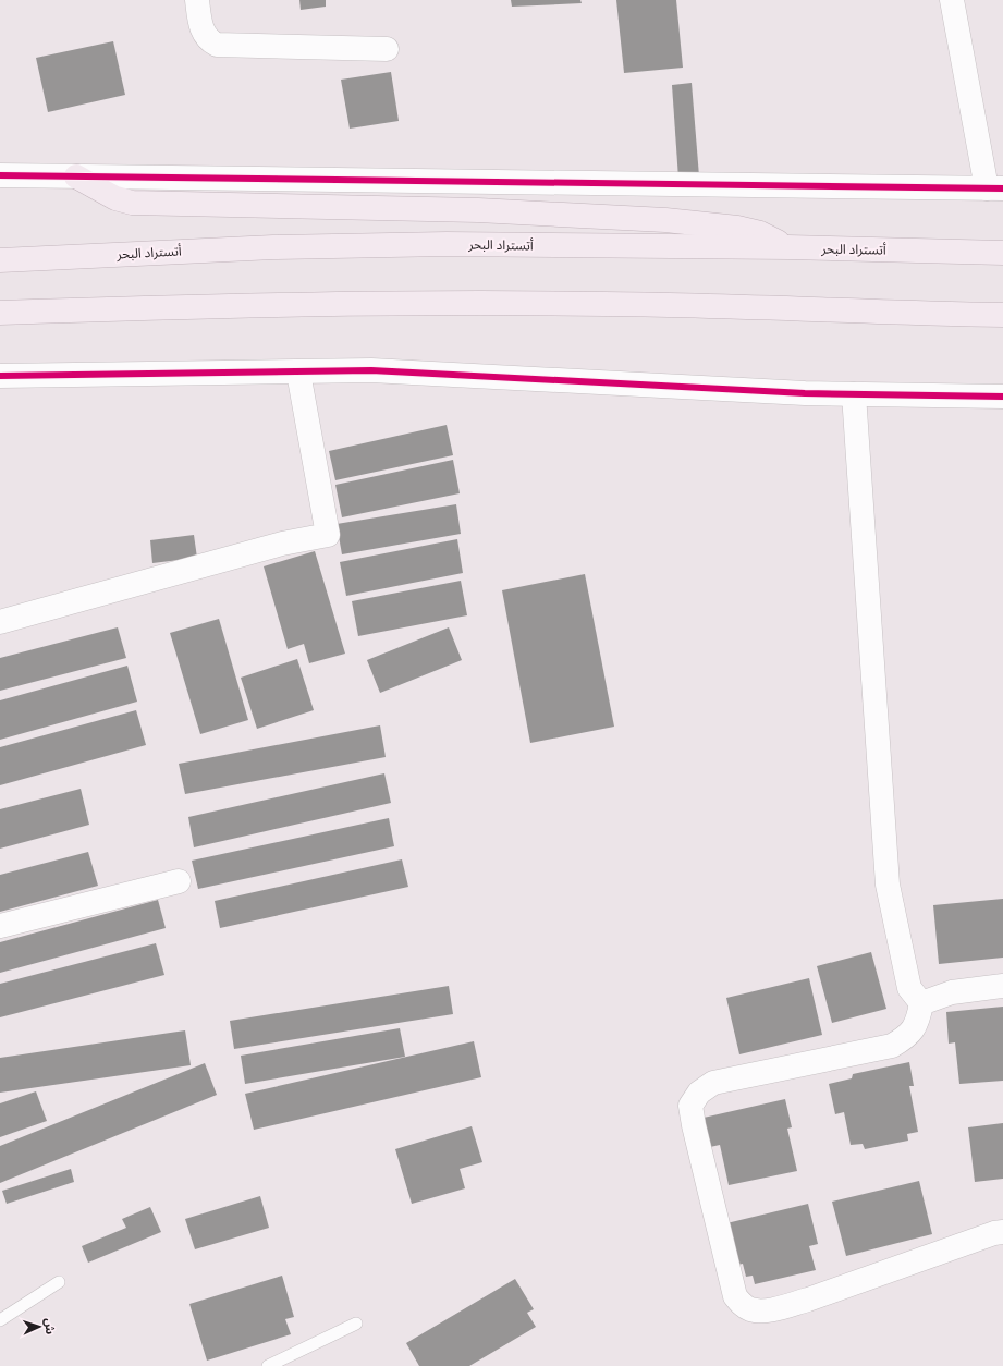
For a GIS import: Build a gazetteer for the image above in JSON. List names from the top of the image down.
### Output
{
  "streets": {
    "highway": ["أتستراد البحر"]
  },
  "north": "right"
}
